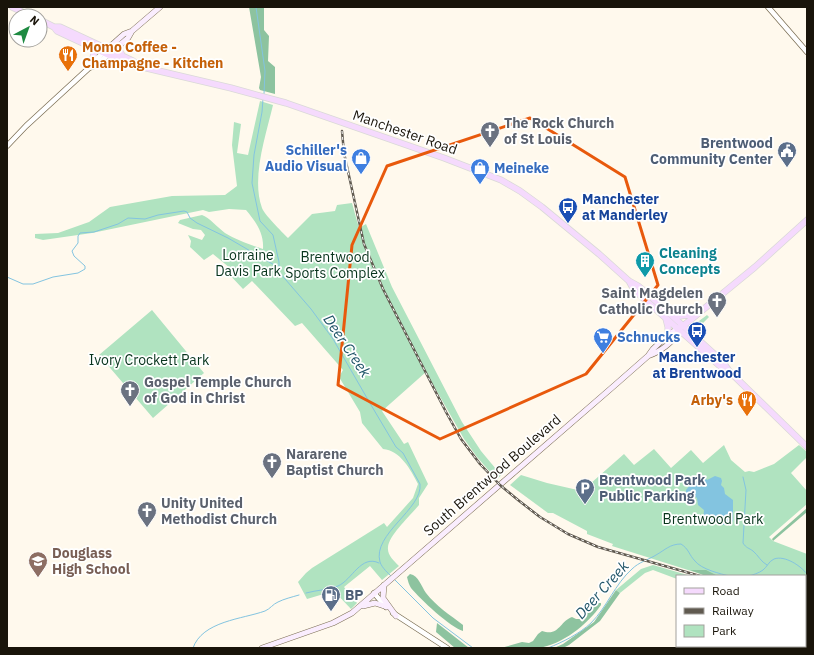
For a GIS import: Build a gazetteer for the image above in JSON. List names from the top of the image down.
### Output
{
  "streets": {
    "main road": ["Manchester Road", "South Brentwood Boulevard"]
  },
  "crossings": [
    ["Manchester Road", "South Brentwood Boulevard"]
  ],
  "water": ["Deer Creek"],
  "parks": [
    "Lorraine Davis Park",
    "Brentwood Sports Complex",
    "Ivory Crockett Park",
    "Brentwood Park"
  ],
  "places": {
    "restaurant": ["Momo Coffee - Champagne - Kitchen", "Arby's"],
    "church": [
      "The Rock Church of St Louis",
      "Saint Magdelen Catholic Church",
      "Gospel Temple Church of God in Christ",
      "Nararene Baptist Church",
      "Unity United Methodist Church"
    ],
    "public building": ["Brentwood Community Center"],
    "shop": ["Schiller's Audio Visual", "Meineke"],
    "bus stop": ["Manchester at Manderley", "Manchester at Brentwood"],
    "building": ["Cleaning Concepts"],
    "supermarket": ["Schnucks"],
    "parking": ["Brentwood Park Public Parking"],
    "school or university": ["Douglass High School"],
    "fuel station": ["BP"]
  },
  "legend": ["Road", "Railway", "Park"],
  "north": "top right"
}
